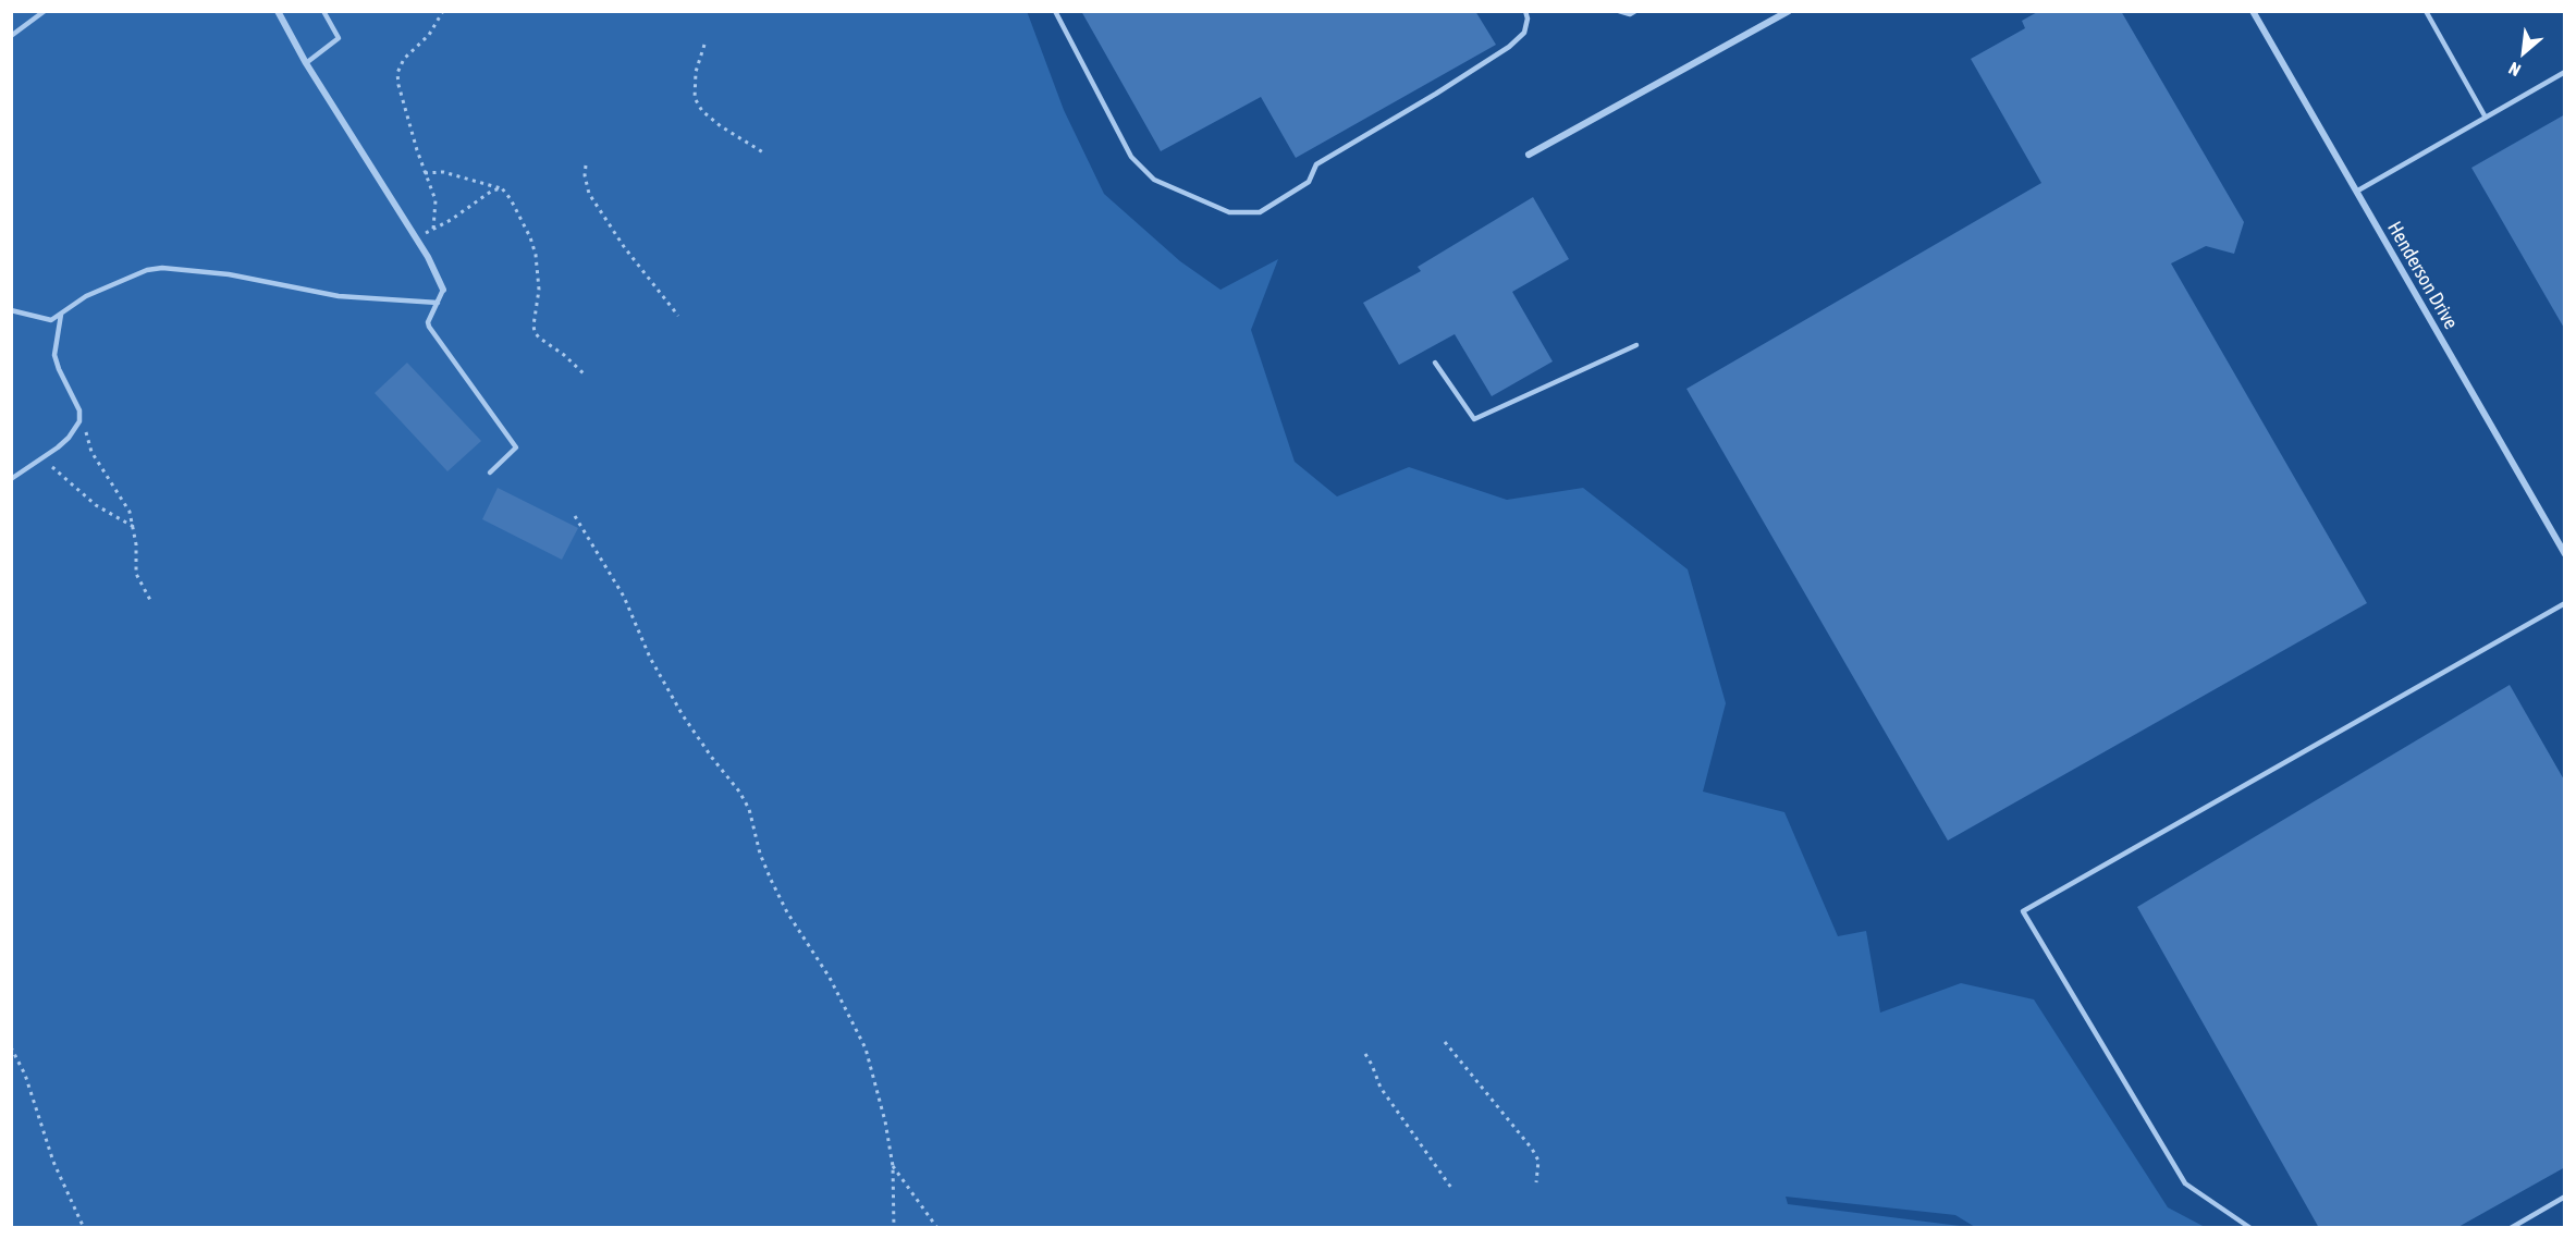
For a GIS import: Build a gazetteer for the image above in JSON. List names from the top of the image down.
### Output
{
  "streets": {
    "street": ["Henderson Drive"]
  },
  "north": "bottom left"
}
